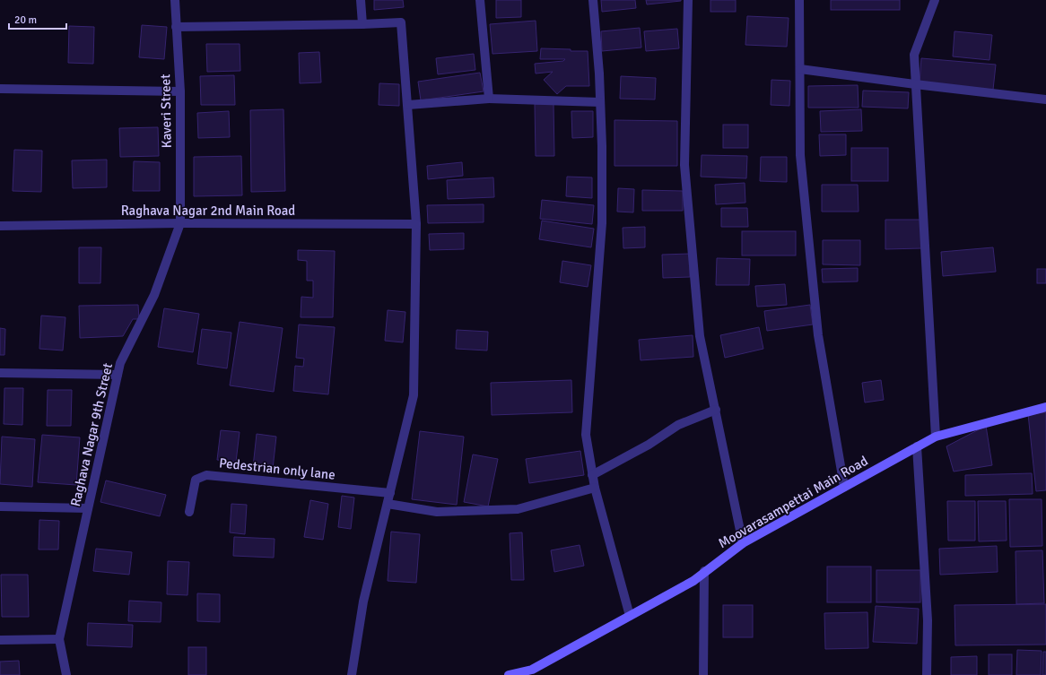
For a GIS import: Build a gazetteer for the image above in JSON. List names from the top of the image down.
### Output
{
  "streets": {
    "street": [
      "Kaveri Street",
      "Raghava Nagar 2nd Main Road",
      "Raghava Nagar 9th Street",
      "Pedestrian only lane",
      "Moovarasampettai Main Road"
    ]
  },
  "crossings": [
    ["Kaveri Street", "Raghava Nagar 2nd Main Road"],
    ["Kaveri Street", "Raghava Nagar 9th Street"],
    ["Raghava Nagar 2nd Main Road", "Raghava Nagar 9th Street"]
  ],
  "scale_bar": "20 m"
}
